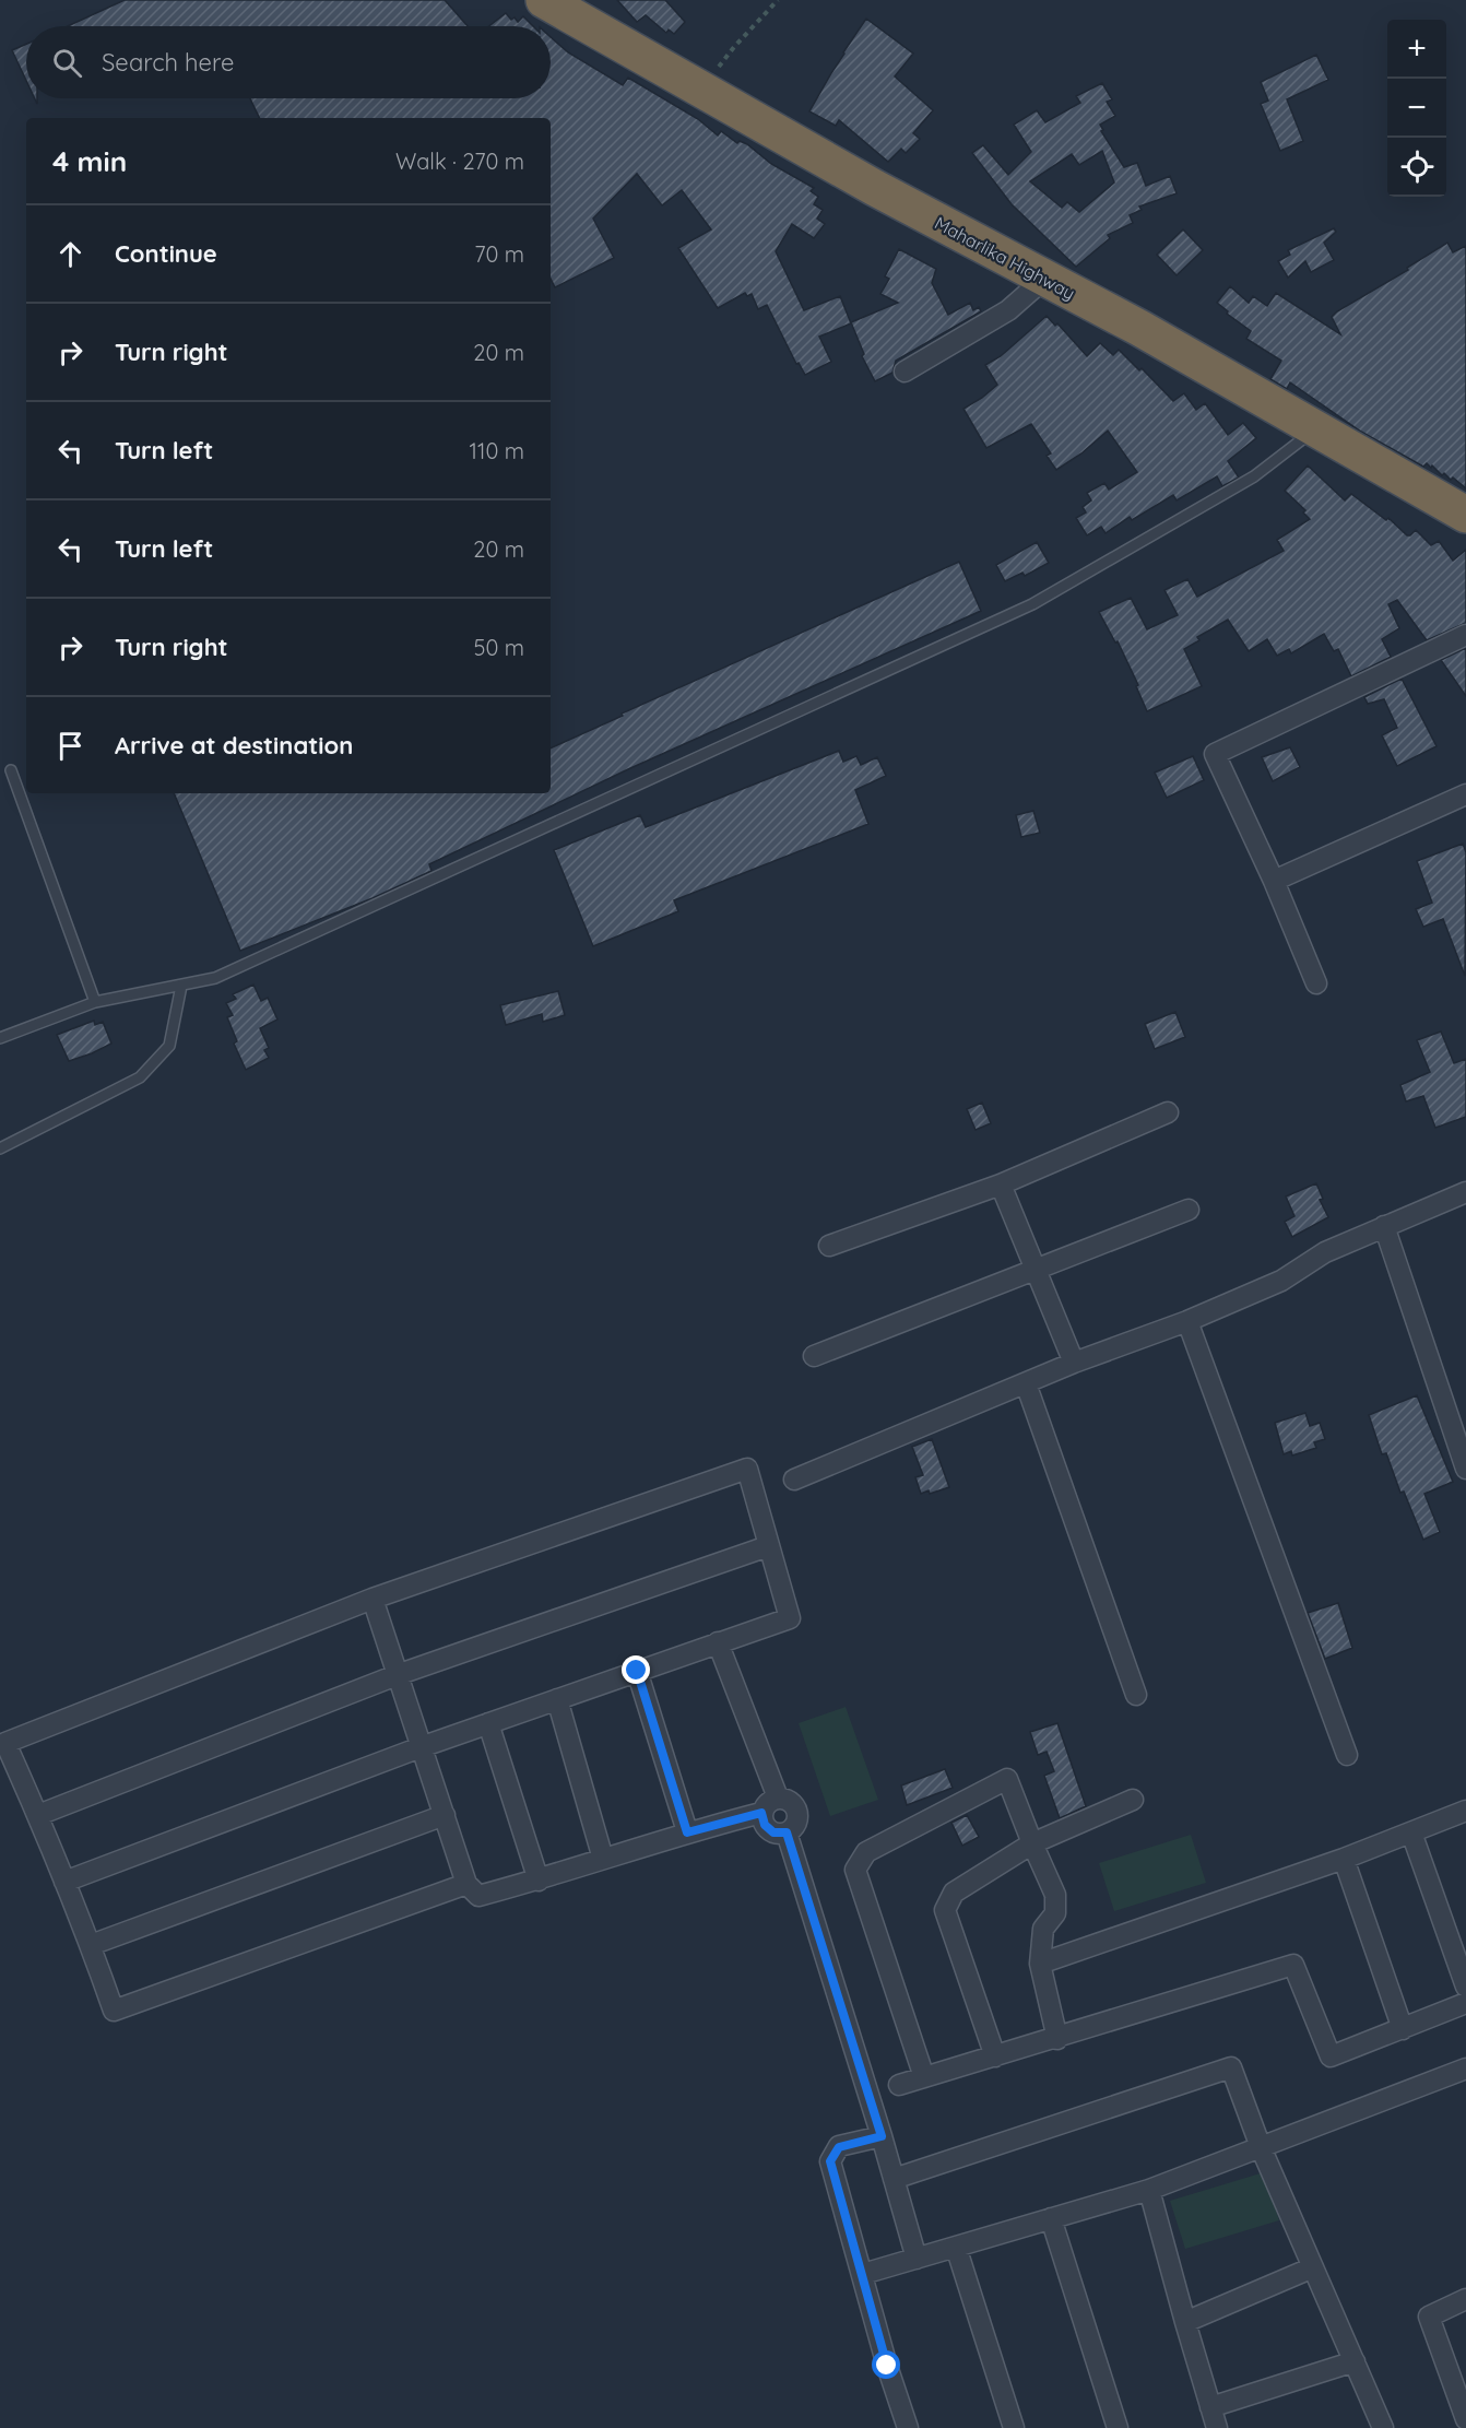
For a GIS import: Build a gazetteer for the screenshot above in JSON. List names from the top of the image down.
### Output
{
  "streets": {
    "highway": ["Maharlika Highway"]
  },
  "page": {
    "map_buttons": ["+", "−"],
    "search": "Search here",
    "heading": ["4 min", "Walk · 270 m"],
    "list": [
      ["Continue", "70 m"],
      ["Turn right", "20 m"],
      ["Turn left", "110 m"],
      ["Turn left", "20 m"],
      ["Turn right", "50 m"],
      "Arrive at destination"
    ]
  }
}
